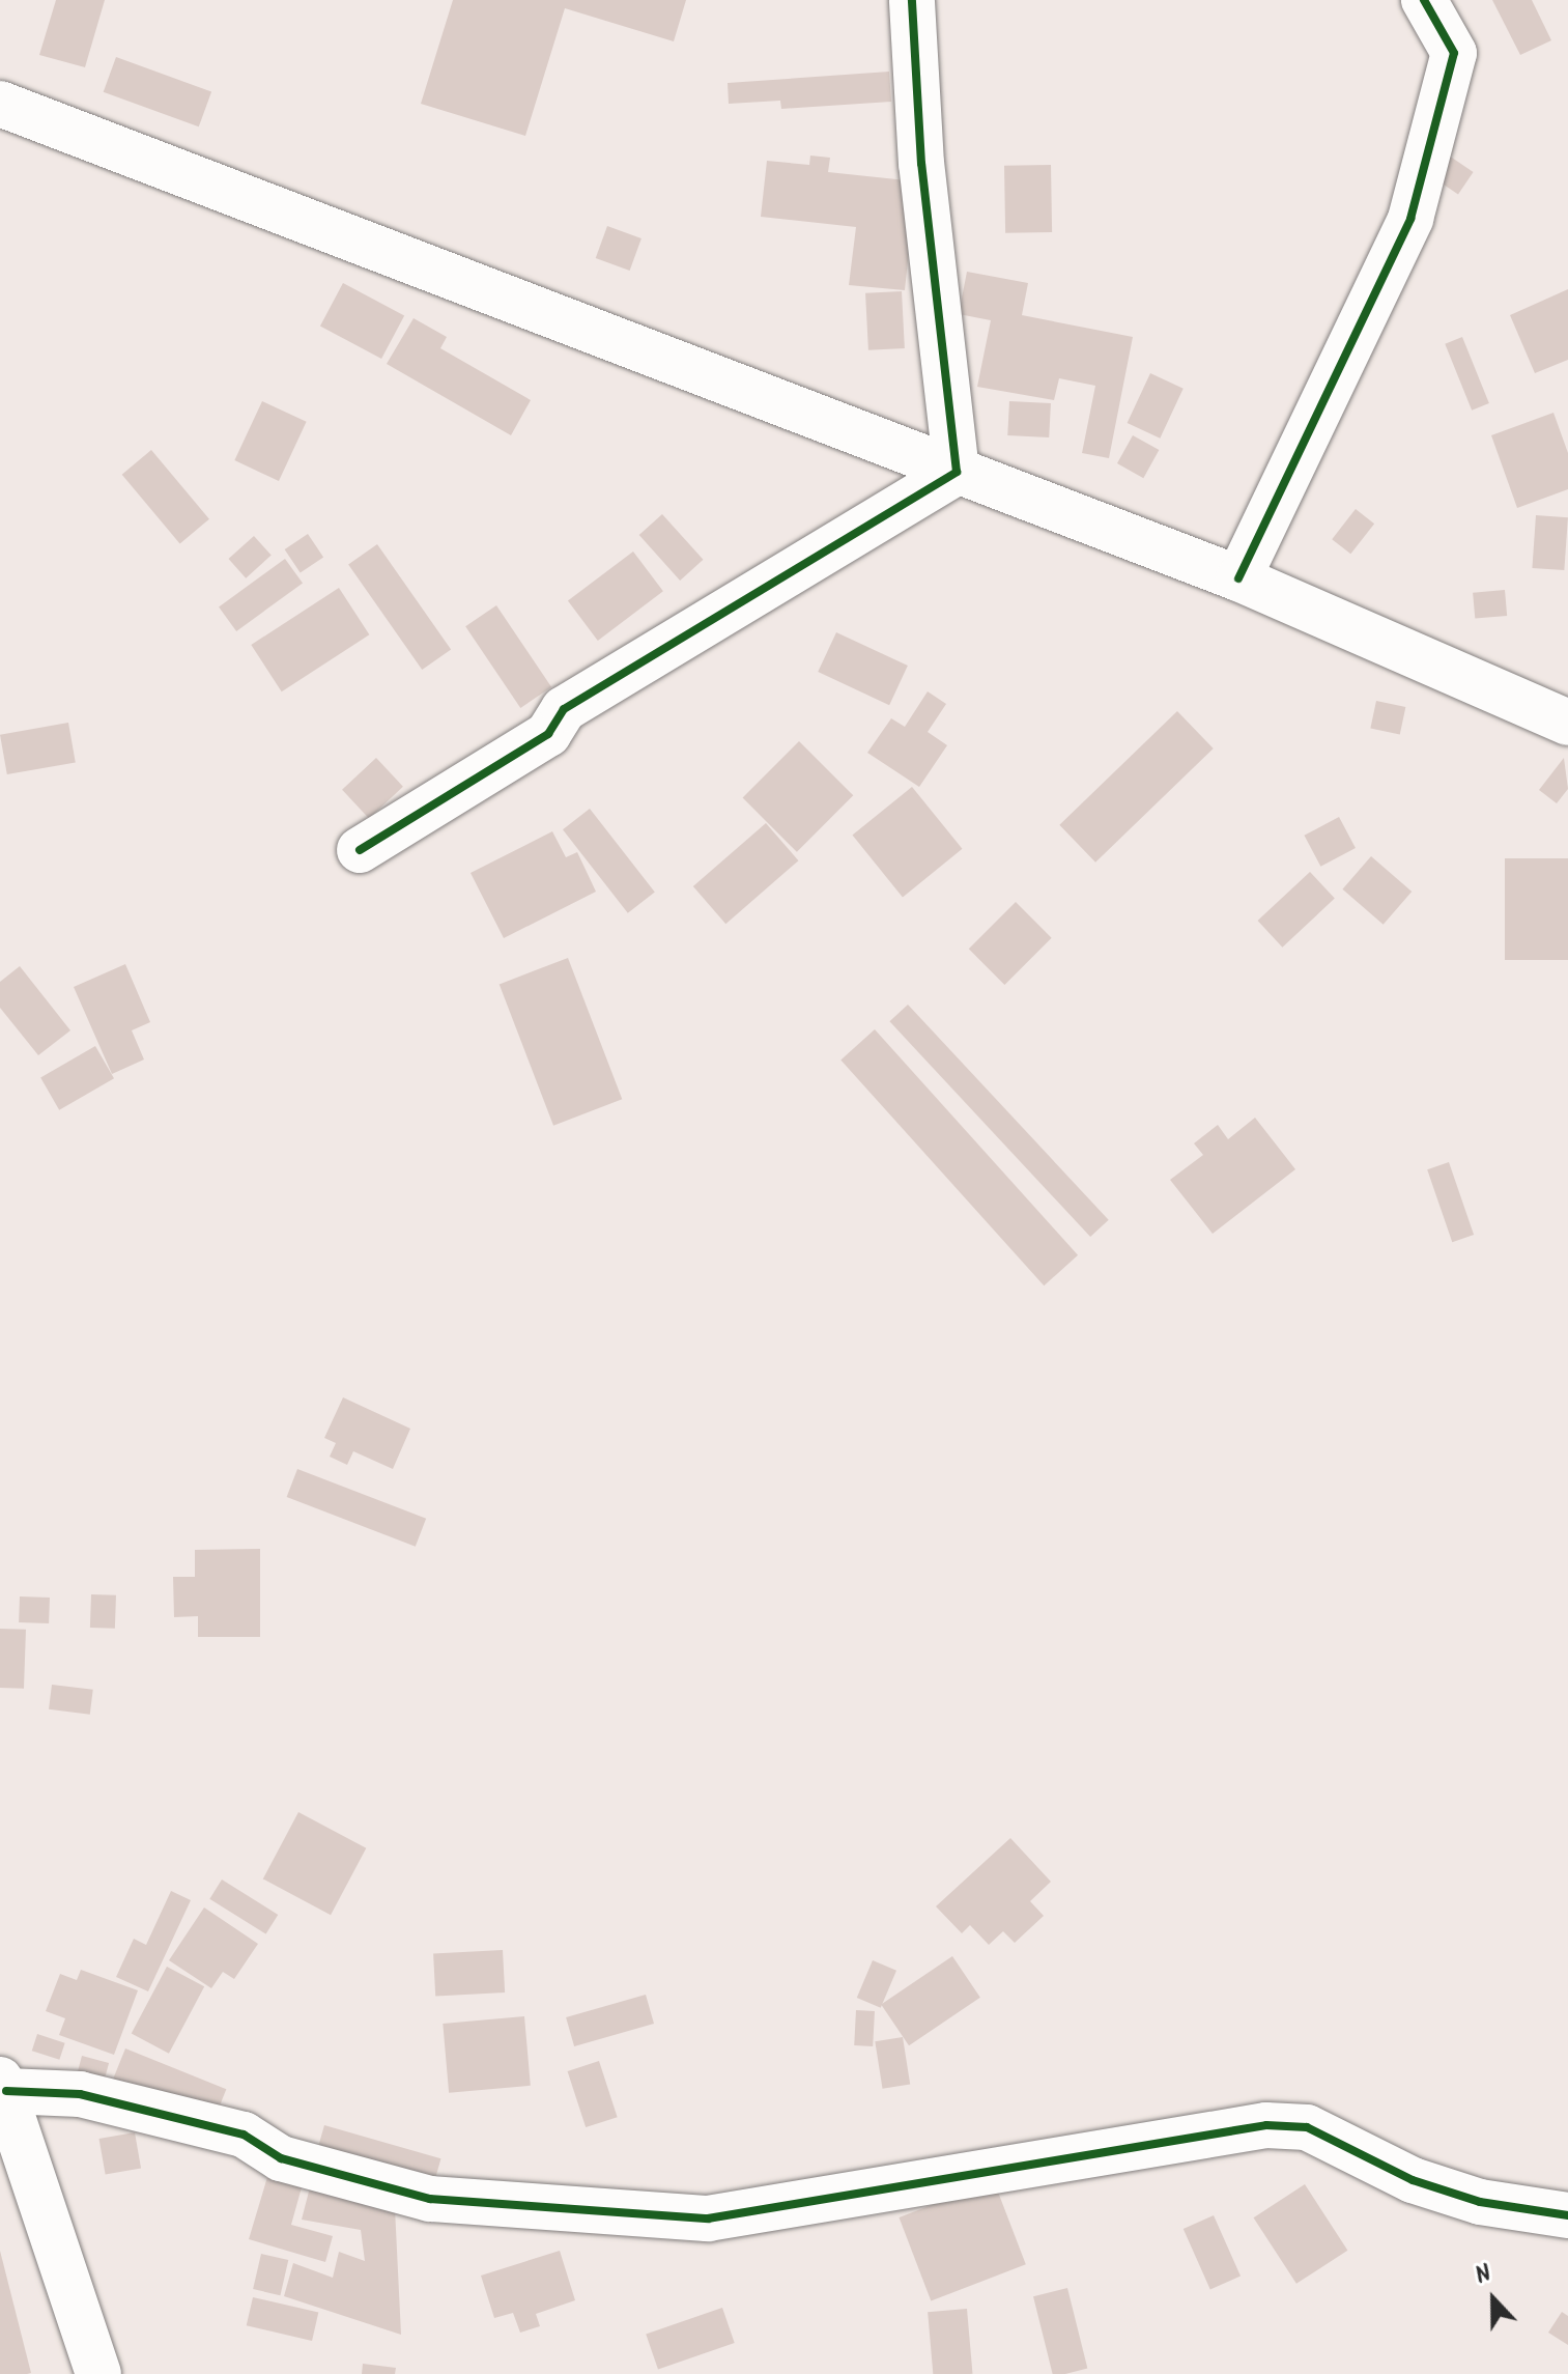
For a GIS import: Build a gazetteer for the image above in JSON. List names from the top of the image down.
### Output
{
  "north": "top"
}
